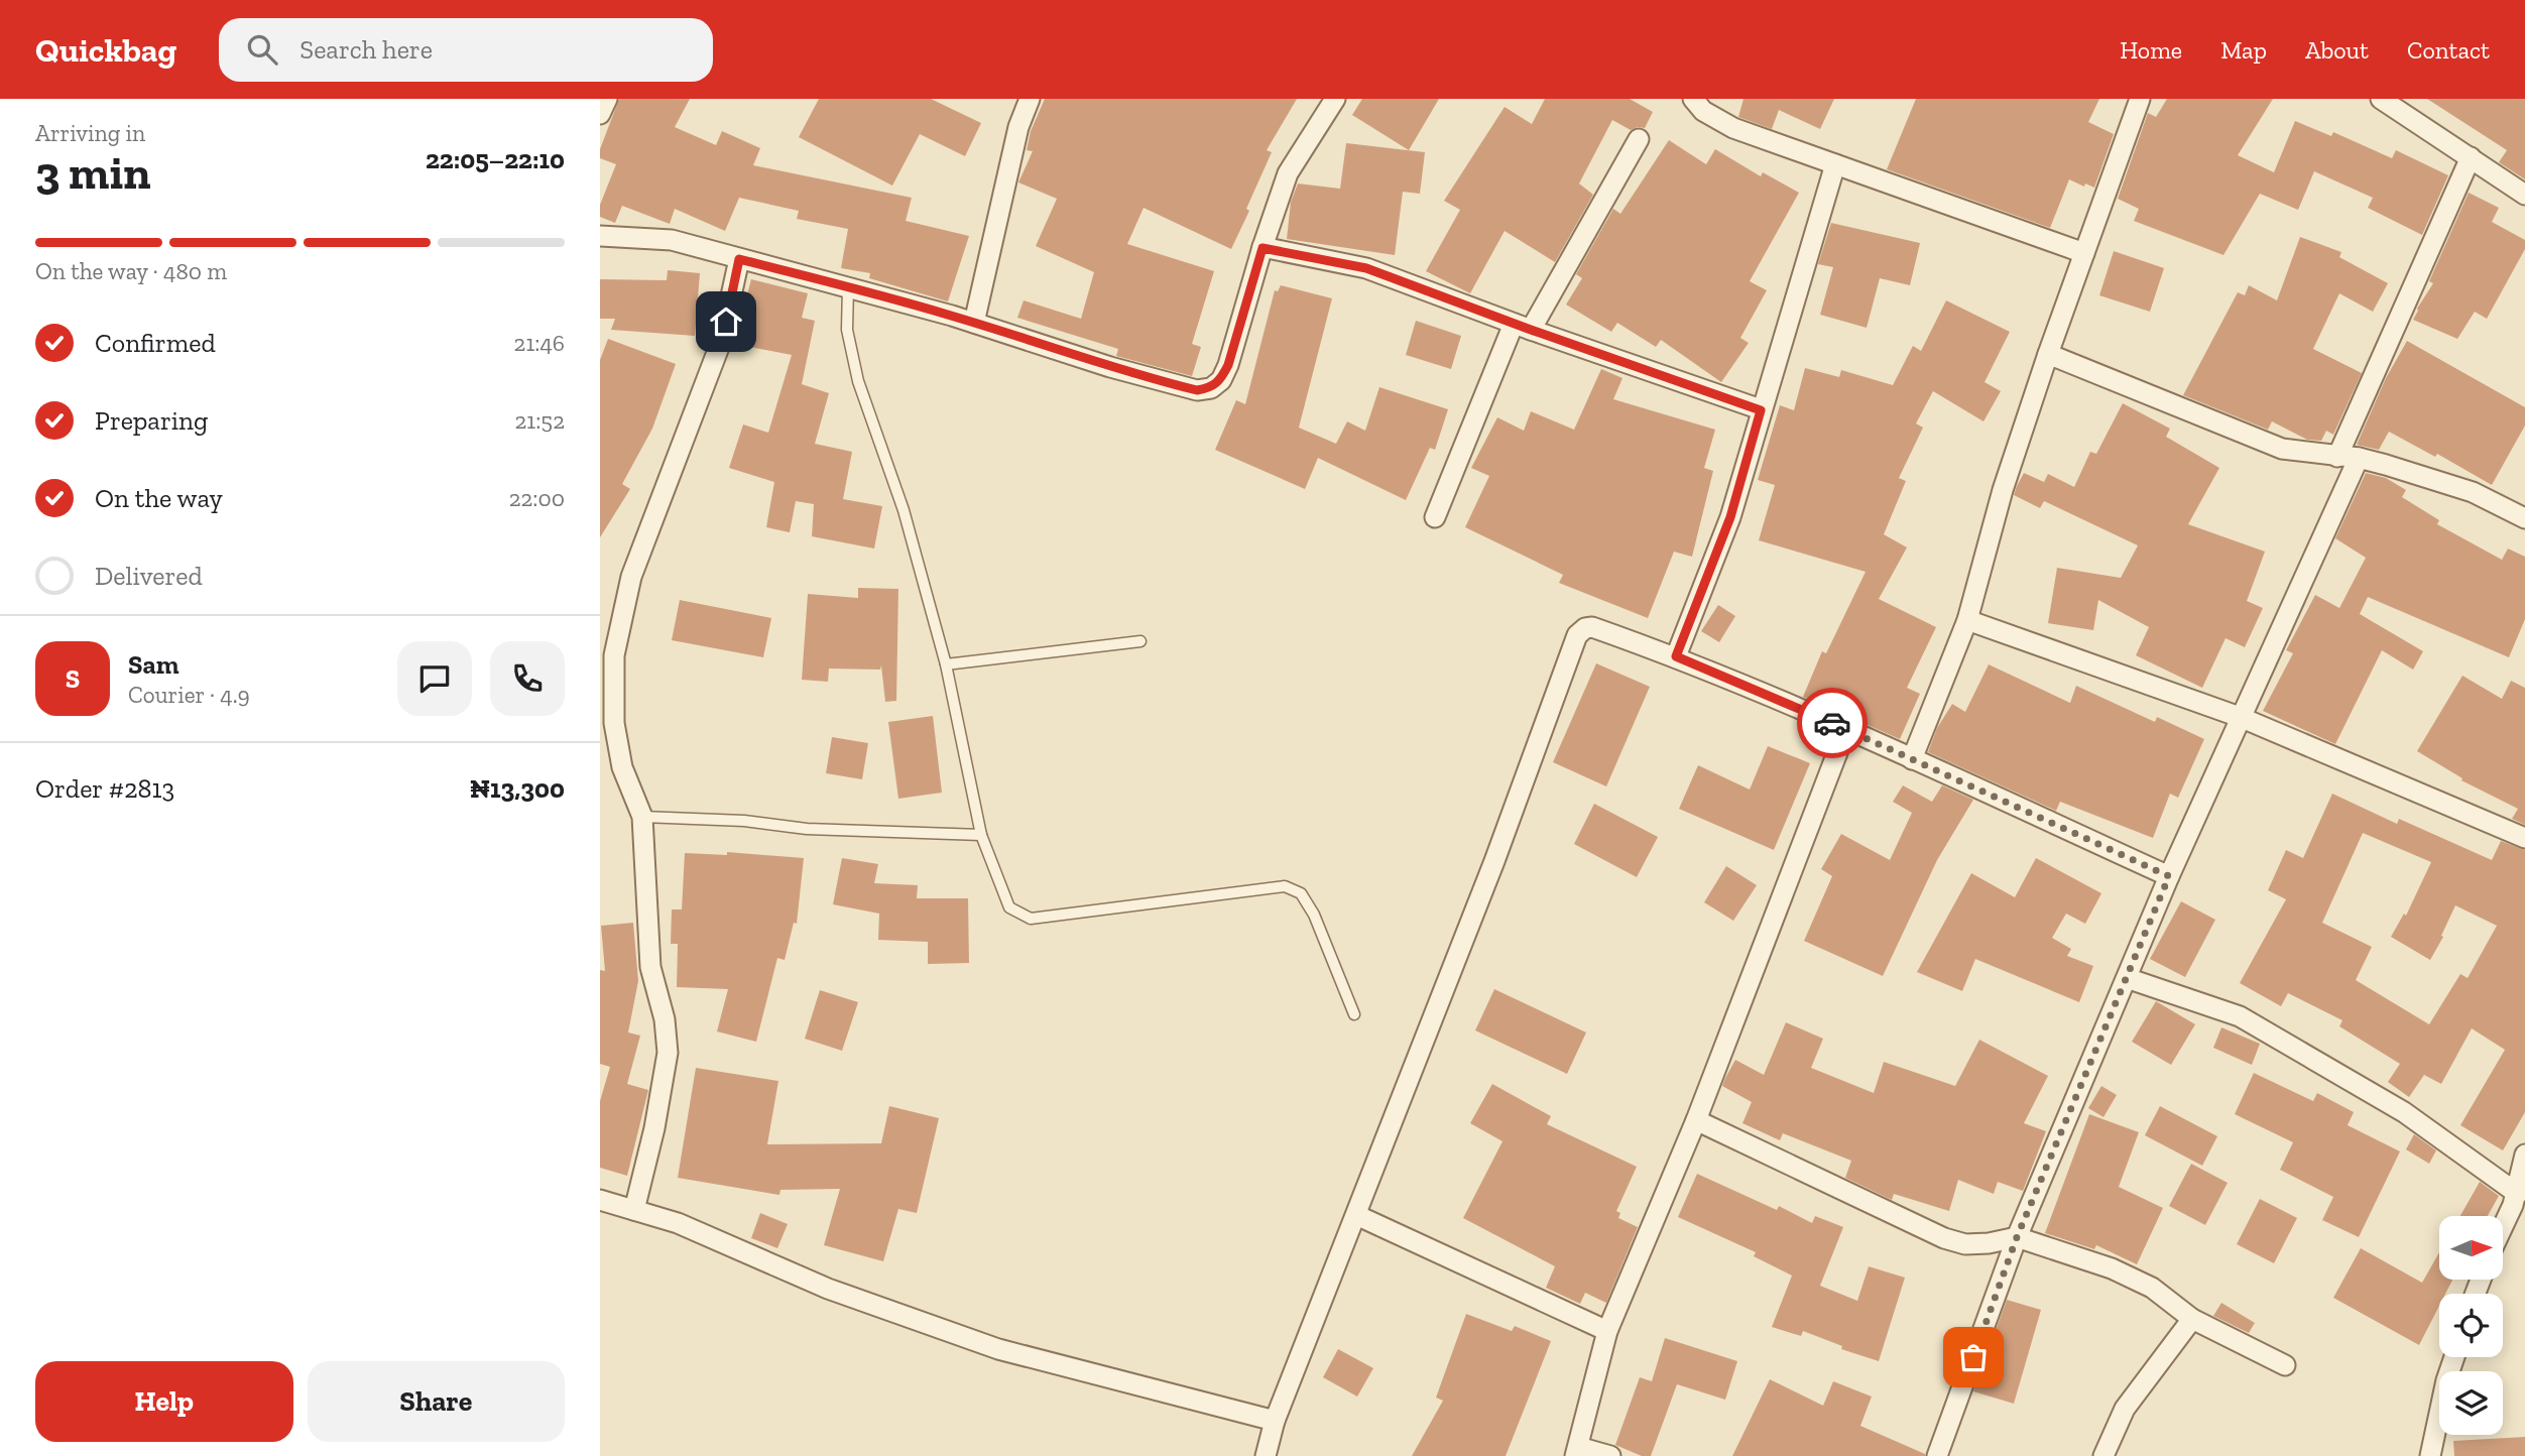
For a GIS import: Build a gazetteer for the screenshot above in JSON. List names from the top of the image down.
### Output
{
  "north": "right",
  "page": {
    "header": "Quickbag",
    "search": "Search here",
    "nav": [
      "Home",
      "Map",
      "About",
      "Contact"
    ],
    "heading": ["3 min", "Arriving in", "22:05–22:10"],
    "panel": [
      "Sam",
      "Courier · 4.9",
      "Order #2813",
      "₦13,300"
    ],
    "bar": "On the way · 480 m",
    "list": [
      ["Confirmed", "21:46"],
      ["Preparing", "21:52"],
      ["On the way", "22:00"],
      "Delivered"
    ],
    "round": "S",
    "buttons": ["Help", "Share"]
  }
}
